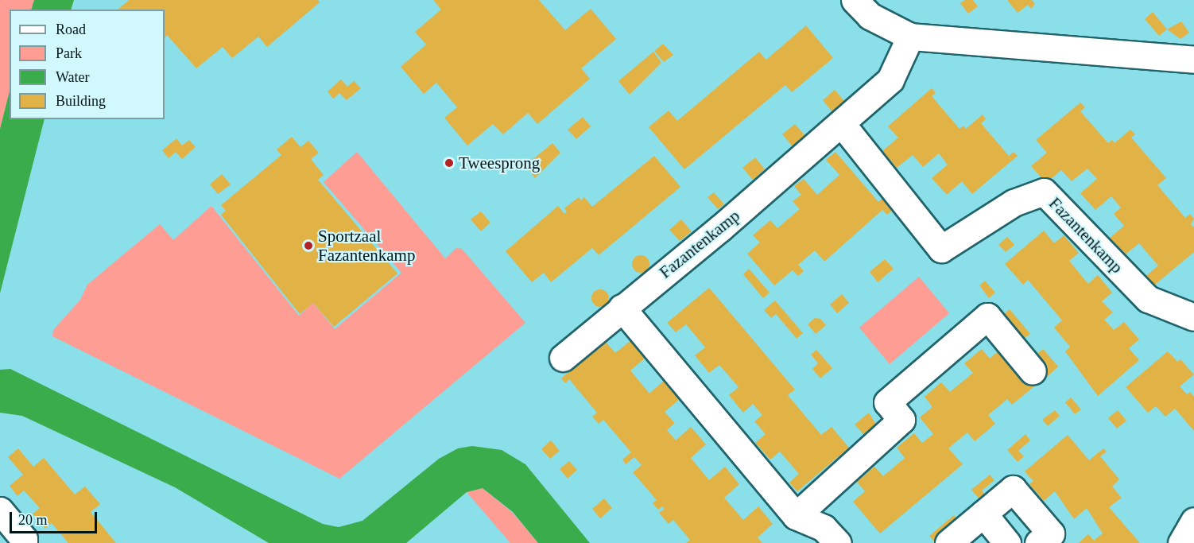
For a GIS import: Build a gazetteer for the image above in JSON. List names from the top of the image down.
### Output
{
  "streets": {
    "street": ["Fazantenkamp"]
  },
  "places": ["Tweesprong", "Sportzaal Fazantenkamp"],
  "legend": [
    "Road",
    "Park",
    "Water",
    "Building"
  ],
  "scale_bar": "20 m"
}
